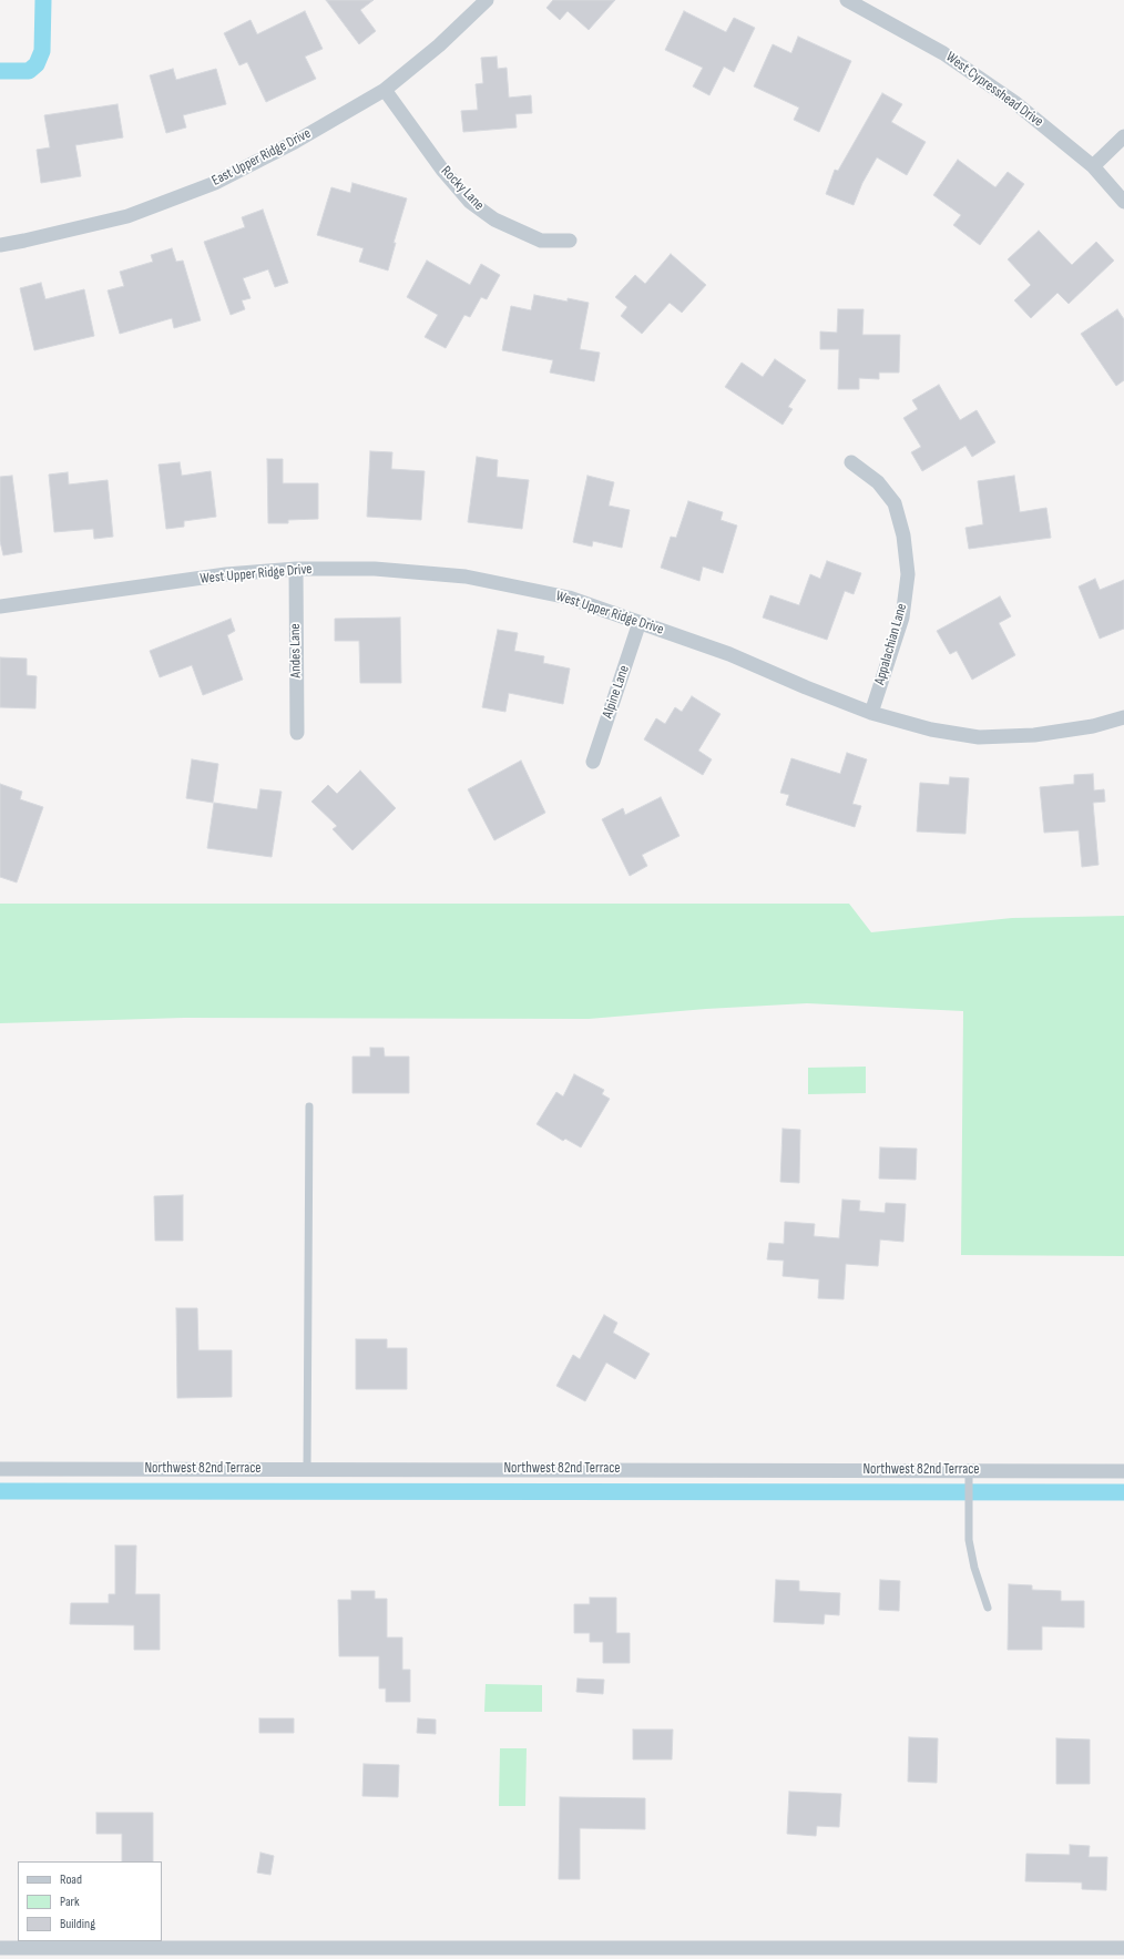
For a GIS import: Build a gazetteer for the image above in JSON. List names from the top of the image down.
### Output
{
  "streets": {
    "street": [
      "West Cypresshead Drive",
      "East Upper Ridge Drive",
      "Rocky Lane",
      "West Upper Ridge Drive",
      "Appalachian Lane",
      "Andes Lane",
      "Alpine Lane",
      "Northwest 82nd Terrace"
    ]
  },
  "crossings": [
    ["East Upper Ridge Drive", "Rocky Lane"],
    ["West Upper Ridge Drive", "Appalachian Lane"],
    ["West Upper Ridge Drive", "Andes Lane"],
    ["West Upper Ridge Drive", "Alpine Lane"]
  ],
  "legend": ["Road", "Park", "Building"]
}
